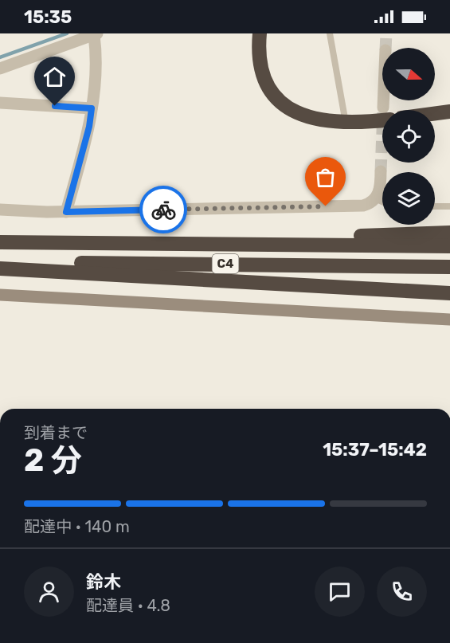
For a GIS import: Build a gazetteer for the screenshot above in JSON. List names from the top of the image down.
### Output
{
  "streets": {
    "highway": ["C4"]
  },
  "north": "right",
  "page": {
    "status": "15:35",
    "heading": ["2 分", "到着まで", "15:37–15:42"],
    "panel": ["鈴木", "配達員 · 4.8"],
    "bar": "配達中 · 140 m"
  }
}
